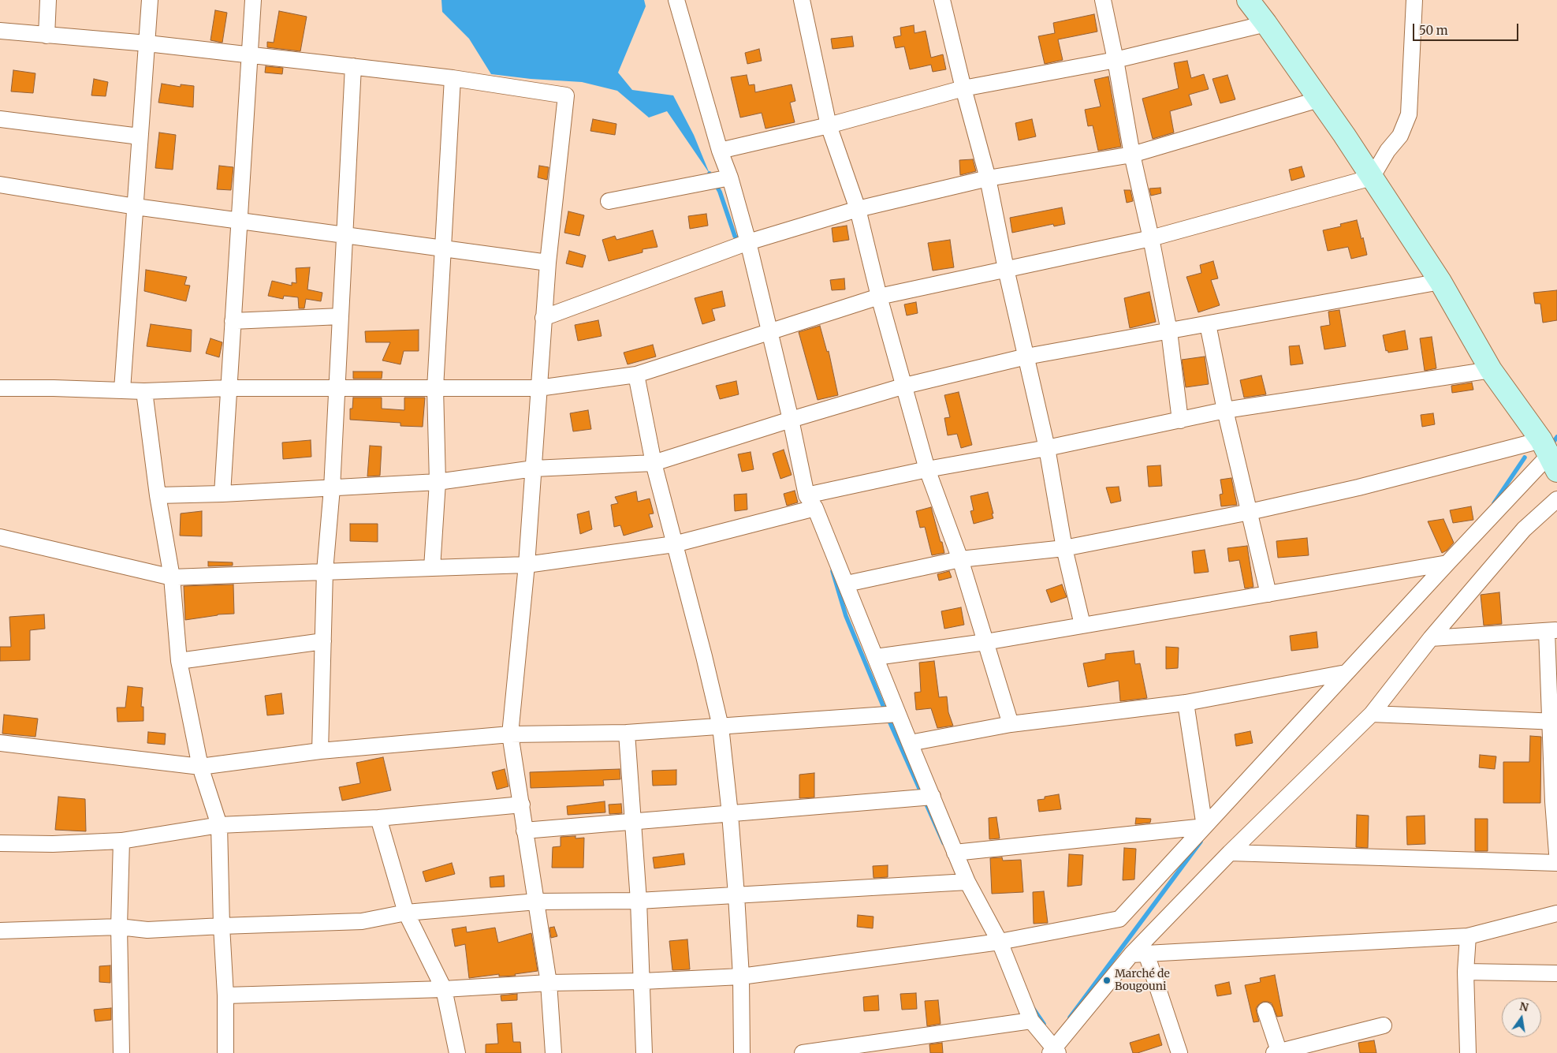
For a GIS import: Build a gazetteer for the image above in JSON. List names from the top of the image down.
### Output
{
  "places": ["Marché de Bougouni"],
  "scale_bar": "50 m",
  "north": "top"
}
